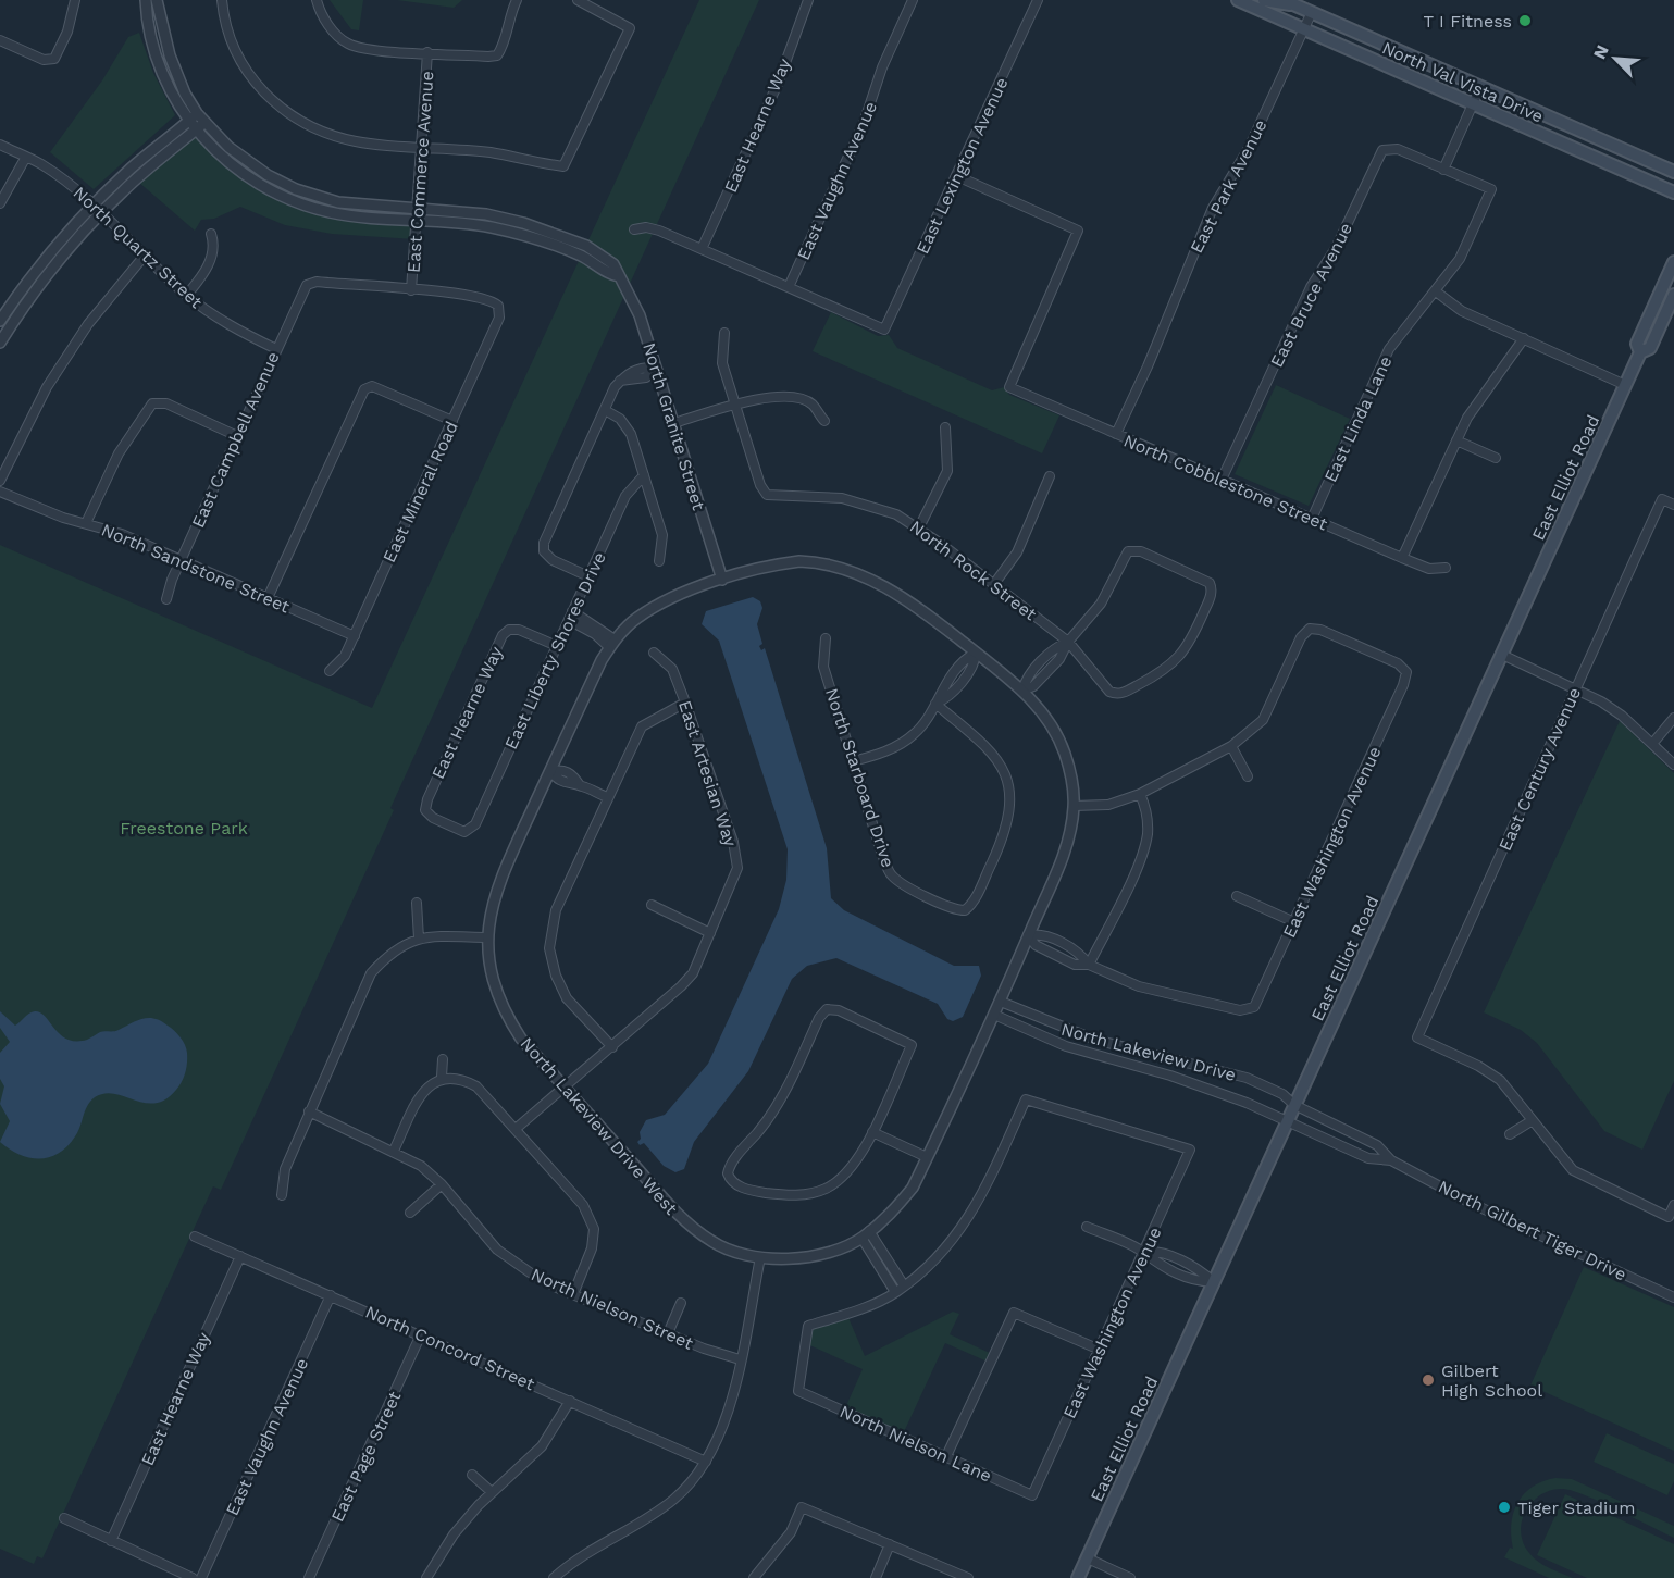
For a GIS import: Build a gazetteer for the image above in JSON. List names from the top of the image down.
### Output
{
  "streets": {
    "main road": ["North Val Vista Drive", "East Elliot Road"],
    "street": [
      "East Hearne Way",
      "East Lexington Avenue",
      "East Commerce Avenue",
      "East Vaughn Avenue",
      "East Park Avenue",
      "North Quartz Street",
      "East Bruce Avenue",
      "East Linda Lane",
      "North Granite Street",
      "East Campbell Avenue",
      "North Cobblestone Street",
      "East Mineral Road",
      "North Sandstone Street",
      "North Rock Street",
      "East Liberty Shores Drive",
      "East Century Avenue",
      "East Artesian Way",
      "North Starboard Drive",
      "East Washington Avenue",
      "North Lakeview Drive",
      "North Lakeview Drive West",
      "North Gilbert Tiger Drive",
      "North Nielson Street",
      "North Concord Street",
      "North Nielson Lane",
      "East Page Street"
    ]
  },
  "crossings": [
    ["North Val Vista Drive", "East Park Avenue"],
    ["East Hearne Way", "East Liberty Shores Drive"],
    ["East Hearne Way", "North Concord Street"],
    ["East Lexington Avenue", "East Vaughn Avenue"],
    ["East Lexington Avenue", "North Cobblestone Street"],
    ["East Commerce Avenue", "North Granite Street"],
    ["East Commerce Avenue", "East Campbell Avenue"],
    ["East Commerce Avenue", "East Mineral Road"],
    ["East Vaughn Avenue", "North Concord Street"],
    ["East Park Avenue", "North Cobblestone Street"],
    ["North Quartz Street", "East Campbell Avenue"],
    ["East Bruce Avenue", "East Linda Lane"],
    ["East Bruce Avenue", "North Cobblestone Street"],
    ["East Linda Lane", "North Cobblestone Street"],
    ["North Granite Street", "North Lakeview Drive West"],
    ["East Campbell Avenue", "East Mineral Road"],
    ["East Campbell Avenue", "North Sandstone Street"],
    ["East Elliot Road", "North Lakeview Drive"],
    ["East Elliot Road", "North Gilbert Tiger Drive"],
    ["East Mineral Road", "North Sandstone Street"],
    ["East Artesian Way", "North Lakeview Drive West"],
    ["East Washington Avenue", "North Nielson Lane"],
    ["North Lakeview Drive", "North Lakeview Drive West"],
    ["North Lakeview Drive", "North Gilbert Tiger Drive"],
    ["North Concord Street", "East Page Street"]
  ],
  "parks": ["Freestone Park"],
  "places": ["T I Fitness", "Gilbert High School", "Tiger Stadium"],
  "north": "top left"
}
